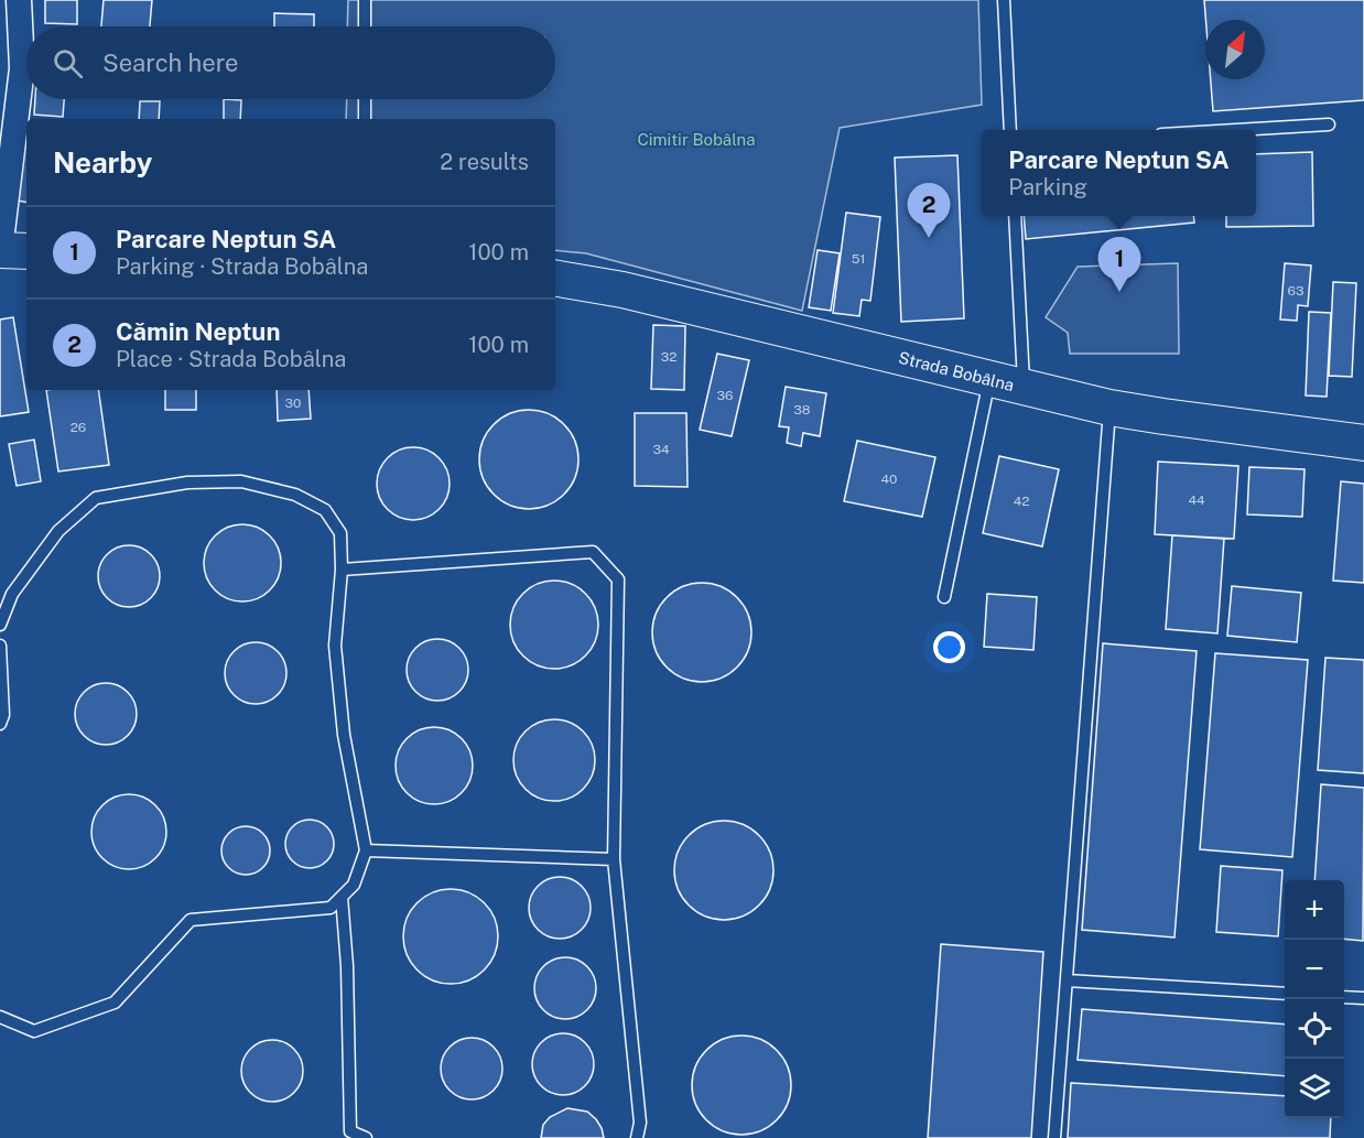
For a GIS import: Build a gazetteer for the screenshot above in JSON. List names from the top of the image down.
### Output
{
  "streets": {
    "main road": ["Strada Bobâlna"]
  },
  "parks": ["Cimitir Bobâlna"],
  "house_numbers": [
    "51",
    "63",
    "32",
    "36",
    "30",
    "38",
    "26",
    "34",
    "40",
    "44",
    "42"
  ],
  "north": "top right",
  "page": {
    "search": "Search here",
    "heading": ["Nearby", "2 results"],
    "popup": ["Parcare Neptun SA", "Parking"],
    "pins": ["2", "1"],
    "list": [
      {
        "mark": "1",
        "name": "Parcare Neptun SA",
        "note": "Parking · Strada Bobâlna",
        "value": "100 m"
      },
      {
        "mark": "2",
        "name": "Cămin Neptun",
        "note": "Place · Strada Bobâlna",
        "value": "100 m"
      }
    ],
    "map_buttons": ["+", "−"]
  }
}
